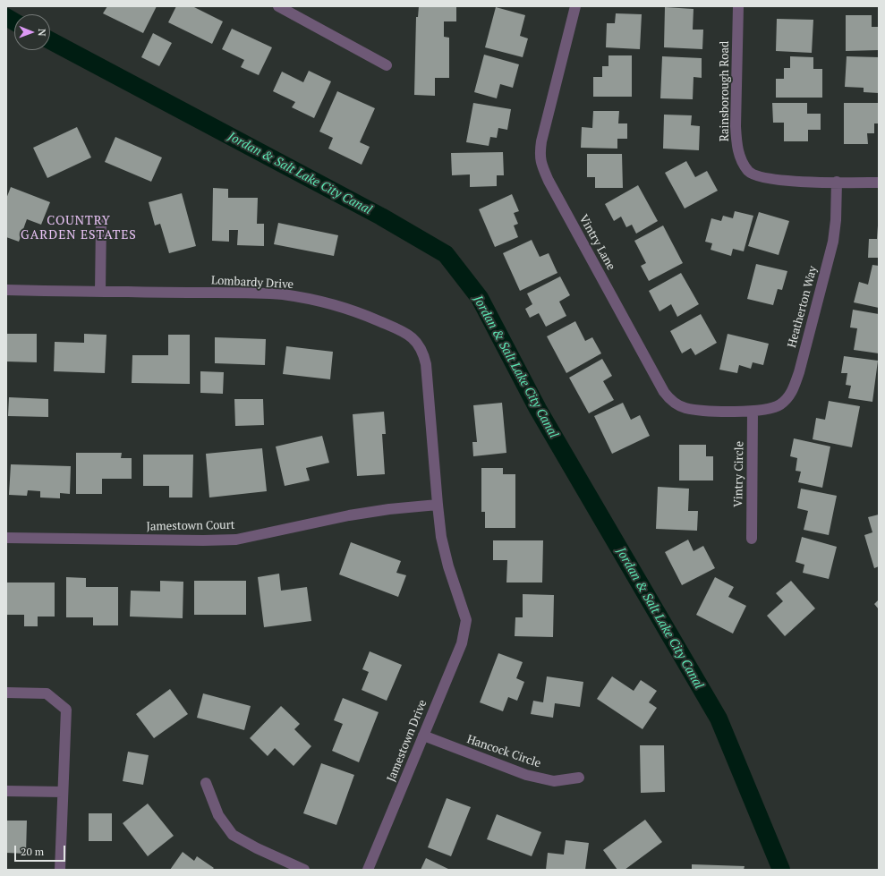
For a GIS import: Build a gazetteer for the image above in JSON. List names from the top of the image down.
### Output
{
  "streets": {
    "street": [
      "Rainsborough Road",
      "Vintry Lane",
      "Lombardy Drive",
      "Heatherton Way",
      "Vintry Circle",
      "Jamestown Court",
      "Jamestown Drive",
      "Hancock Circle"
    ]
  },
  "crossings": [
    ["Rainsborough Road", "Heatherton Way"],
    ["Vintry Lane", "Heatherton Way"],
    ["Vintry Lane", "Vintry Circle"],
    ["Lombardy Drive", "Jamestown Court"],
    ["Lombardy Drive", "Jamestown Drive"],
    ["Heatherton Way", "Vintry Circle"],
    ["Jamestown Drive", "Hancock Circle"]
  ],
  "districts": ["COUNTRY GARDEN ESTATES"],
  "water": ["Jordan & Salt Lake City Canal"],
  "scale_bar": "20 m",
  "north": "right"
}
